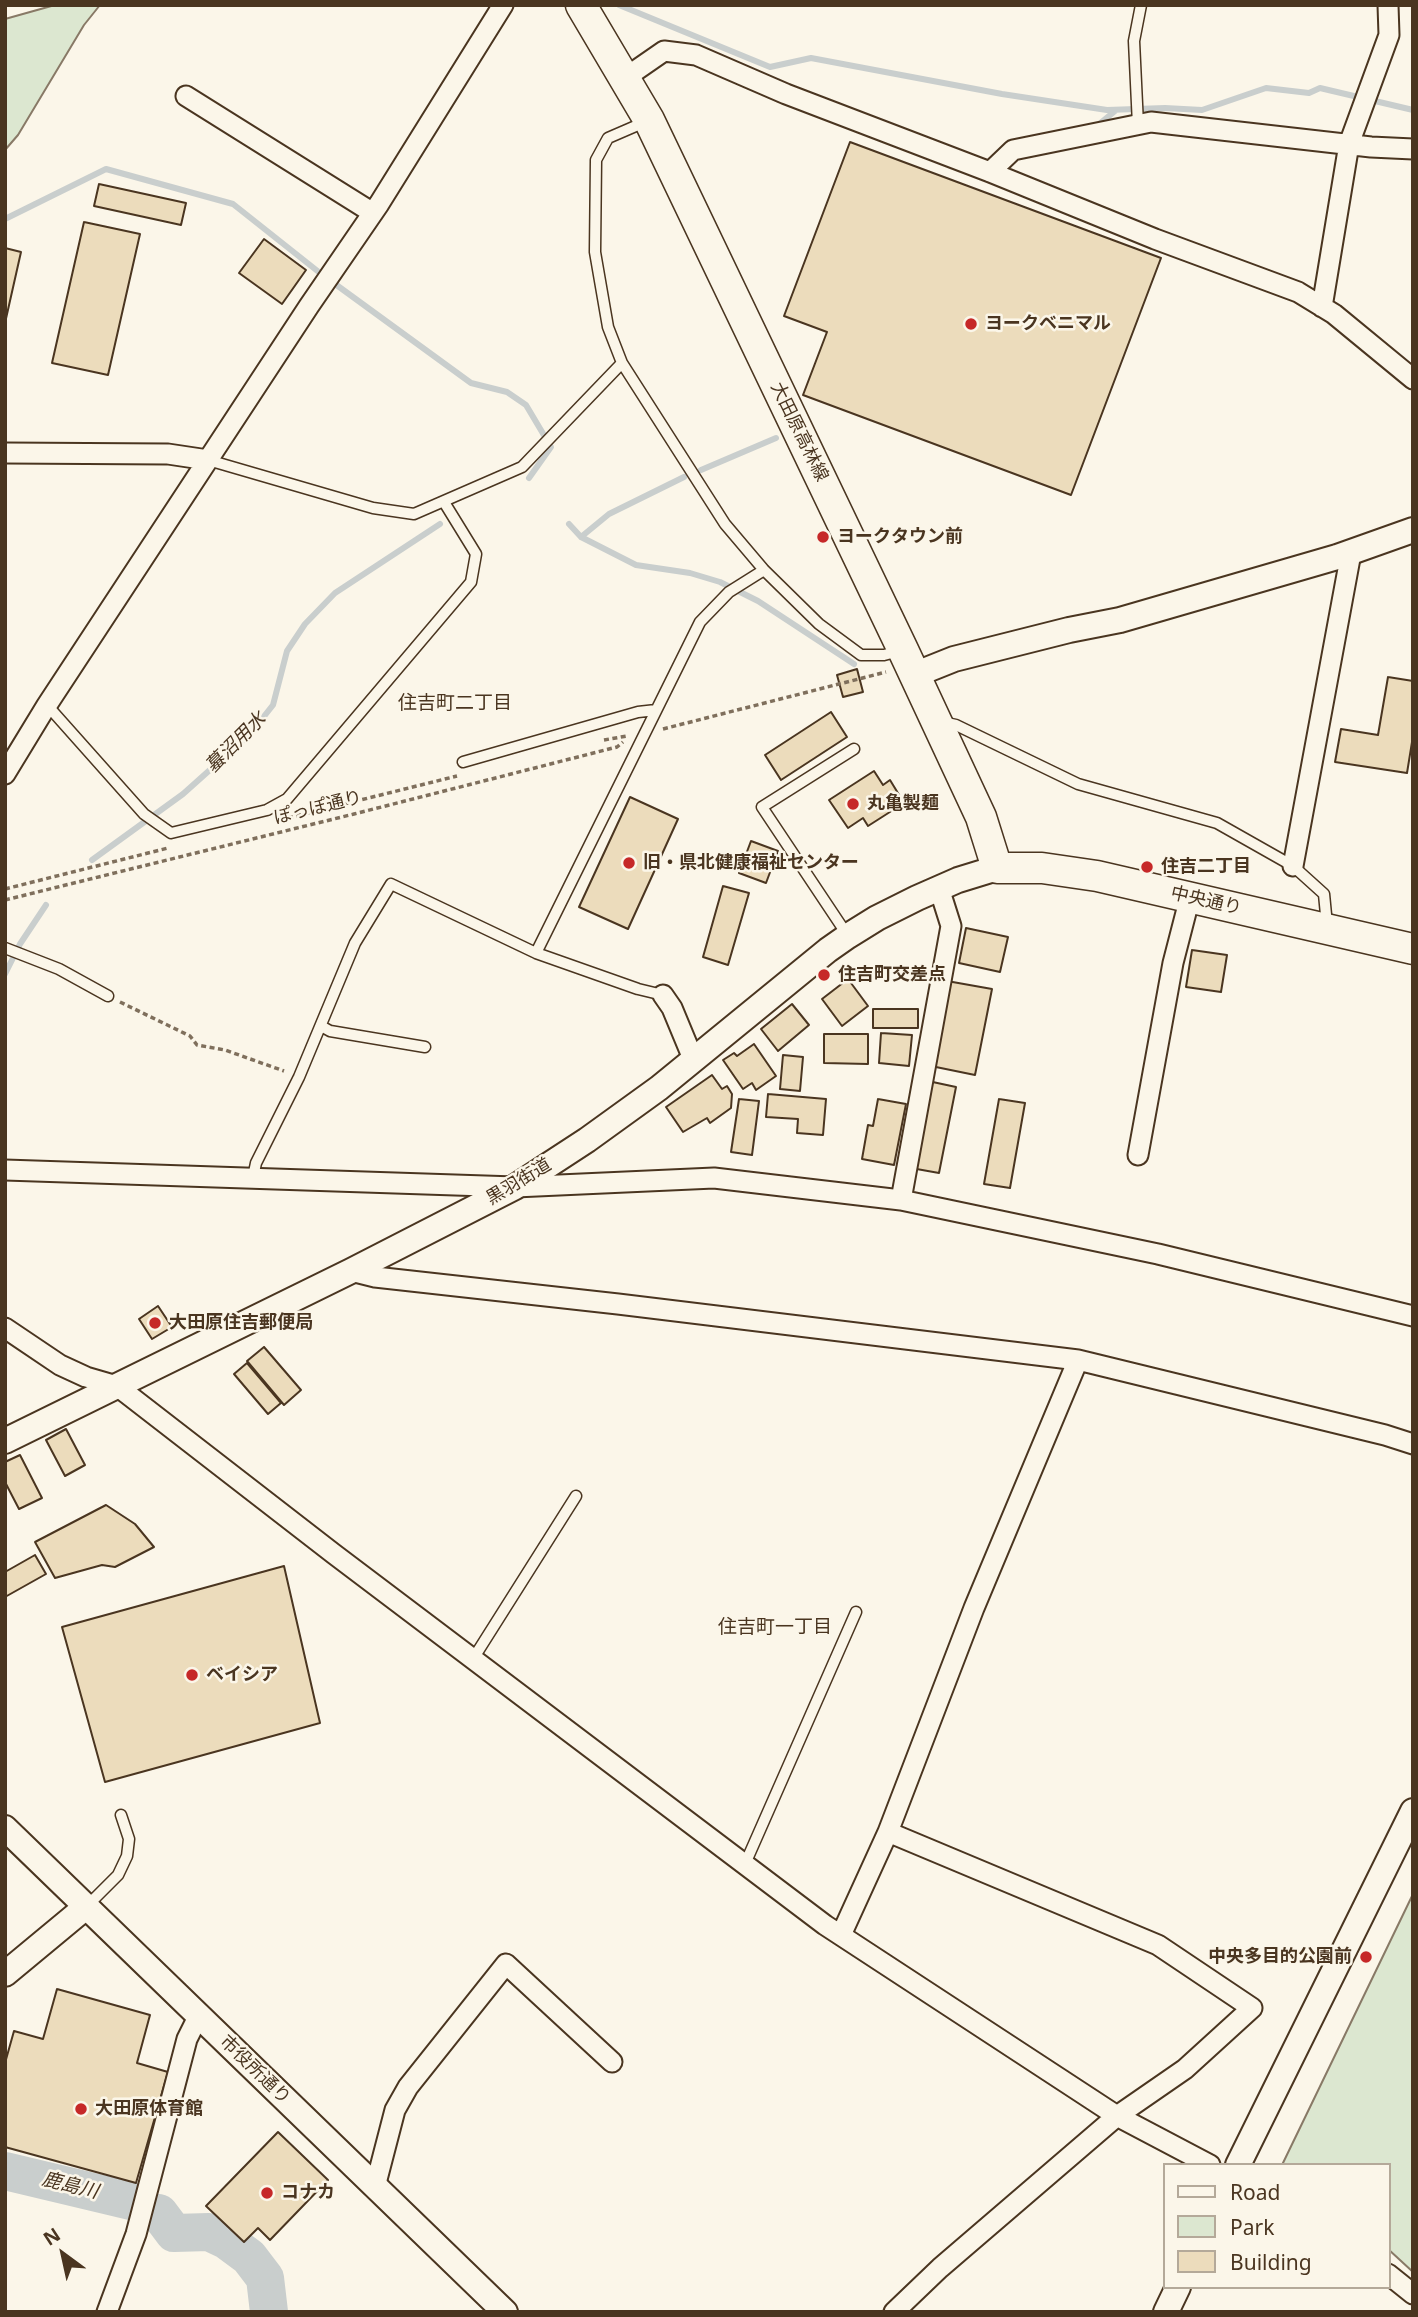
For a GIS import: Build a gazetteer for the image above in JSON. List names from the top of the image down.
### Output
{
  "streets": {
    "main road": ["大田原高林線", "中央通り"],
    "street": ["黒羽街道", "市役所通り"],
    "path": ["ぽっぽ通り"]
  },
  "crossings": [
    ["大田原高林線", "中央通り"],
    ["大田原高林線", "黒羽街道"],
    ["中央通り", "黒羽街道"]
  ],
  "districts": ["住吉町二丁目", "住吉町一丁目"],
  "water": ["蟇沼用水", "鹿島川"],
  "places": [
    "ヨークベニマル",
    "ヨークタウン前",
    "丸亀製麺",
    "旧・県北健康福祉センター",
    "住吉二丁目",
    "住吉町交差点",
    "大田原住吉郵便局",
    "ベイシア",
    "中央多目的公園前",
    "大田原体育館",
    "コナカ"
  ],
  "legend": ["Road", "Park", "Building"],
  "north": "top left"
}
